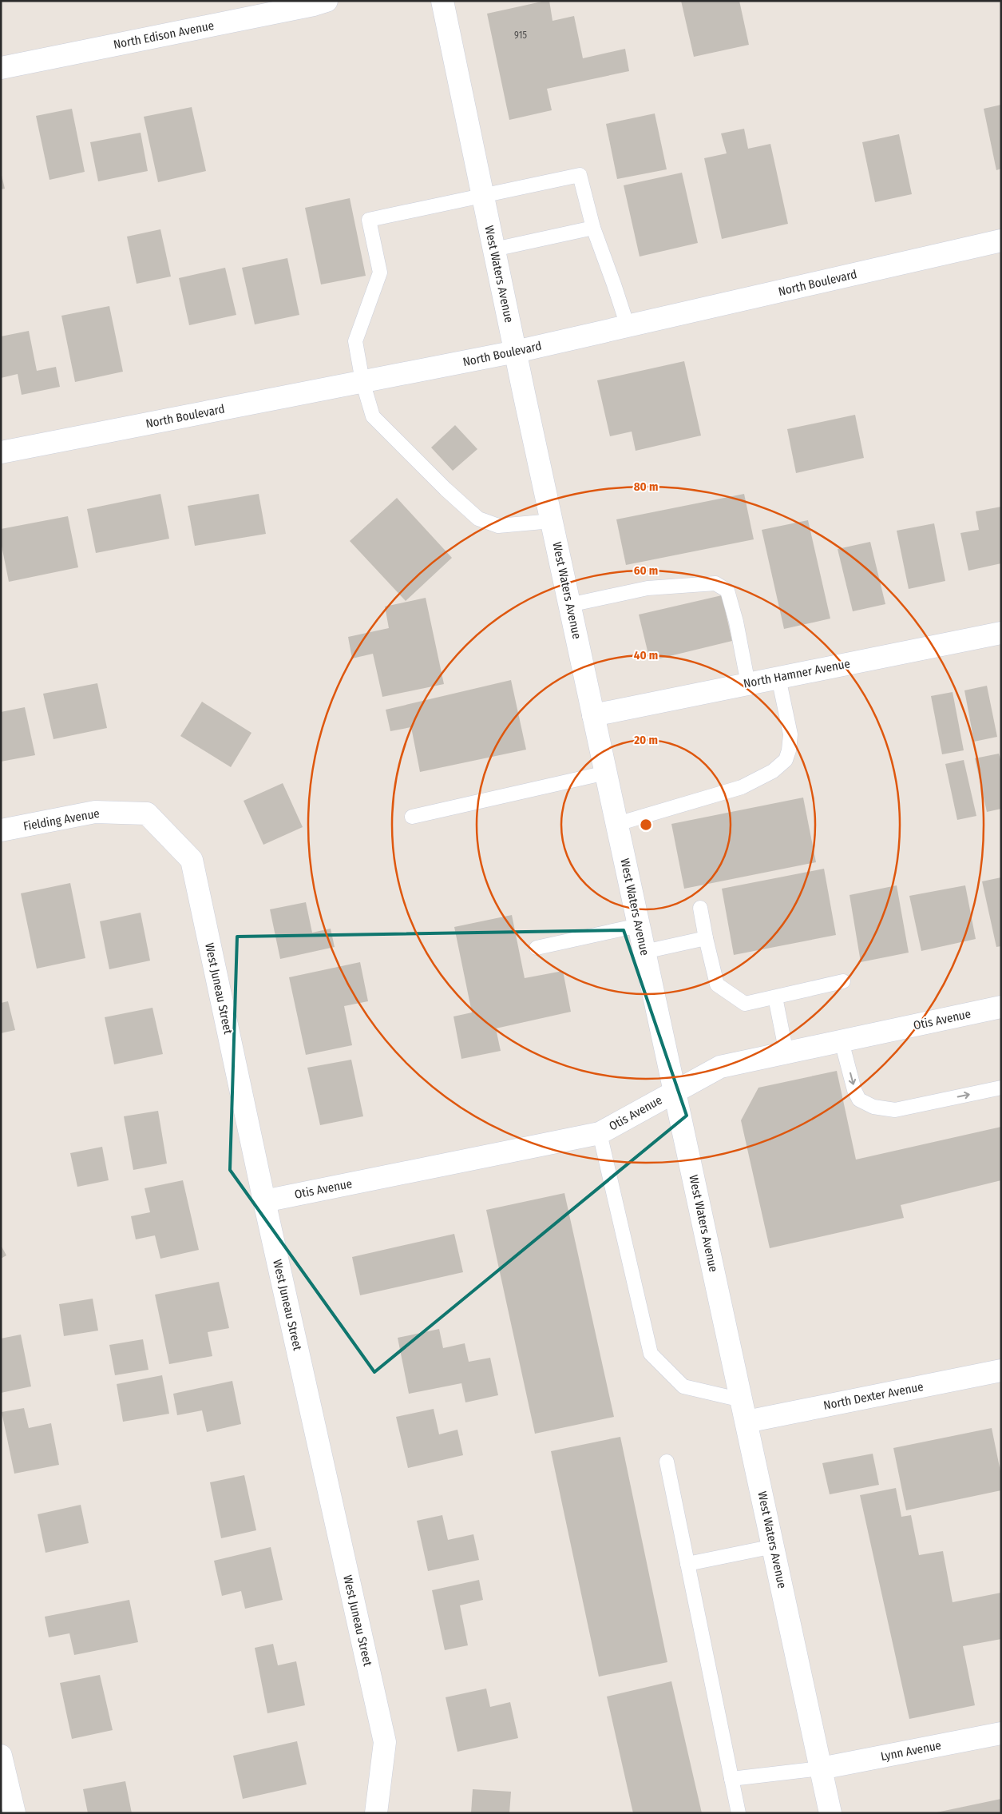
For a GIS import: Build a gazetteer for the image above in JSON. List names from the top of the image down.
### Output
{
  "streets": {
    "street": [
      "North Edison Avenue",
      "West Waters Avenue",
      "North Boulevard",
      "North Hamner Avenue",
      "Fielding Avenue",
      "West Juneau Street",
      "Otis Avenue",
      "North Dexter Avenue",
      "Lynn Avenue"
    ]
  },
  "crossings": [
    ["West Waters Avenue", "North Boulevard"],
    ["West Waters Avenue", "North Hamner Avenue"],
    ["West Waters Avenue", "Otis Avenue"],
    ["West Waters Avenue", "North Dexter Avenue"],
    ["West Waters Avenue", "Lynn Avenue"],
    ["Fielding Avenue", "West Juneau Street"],
    ["West Juneau Street", "Otis Avenue"]
  ],
  "house_numbers": ["915"],
  "rings": [
    "80 m",
    "60 m",
    "40 m",
    "20 m"
  ]
}
